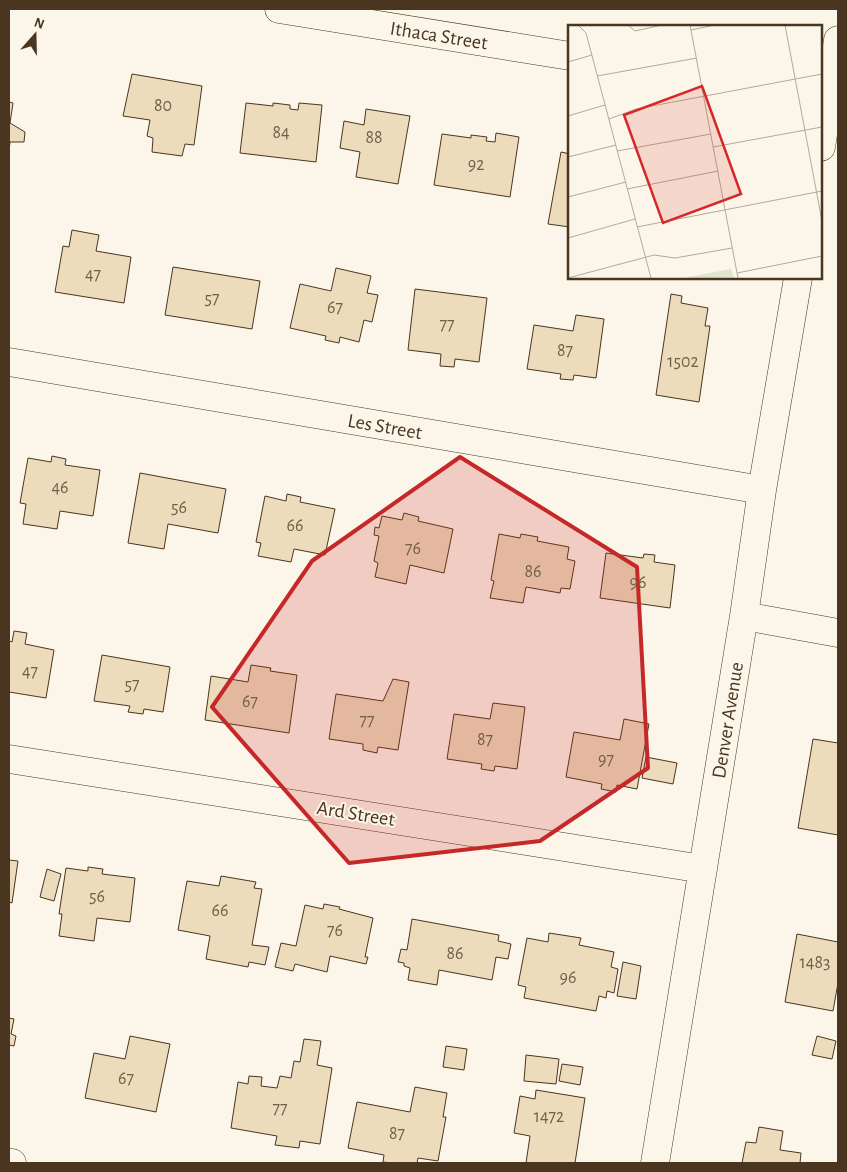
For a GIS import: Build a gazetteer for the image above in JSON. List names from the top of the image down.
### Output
{
  "streets": {
    "street": [
      "Ithaca Street",
      "Les Street",
      "Denver Avenue",
      "Ard Street"
    ]
  },
  "crossings": [
    ["Les Street", "Denver Avenue"],
    ["Denver Avenue", "Ard Street"]
  ],
  "house_numbers": [
    "80",
    "84",
    "88",
    "92",
    "47",
    "57",
    "67",
    "77",
    "87",
    "1502",
    "46",
    "56",
    "66",
    "76",
    "86",
    "96",
    "47",
    "57",
    "67",
    "77",
    "87",
    "97",
    "56",
    "66",
    "76",
    "86",
    "1483",
    "96",
    "67",
    "77",
    "1472",
    "87"
  ],
  "north": "top"
}
